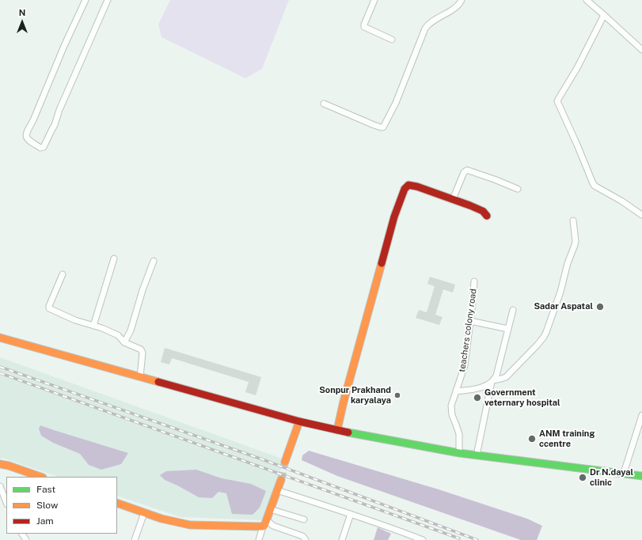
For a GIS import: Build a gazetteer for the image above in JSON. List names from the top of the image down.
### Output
{
  "streets": {
    "street": ["teachers colony road"]
  },
  "places": [
    "Sadar Aspatal",
    "Sonpur Prakhand karyalaya",
    "Government veternary hospital",
    "ANM training ccentre",
    "Dr N.dayal clinic"
  ],
  "legend": ["Fast", "Slow", "Jam"],
  "north": "top"
}
